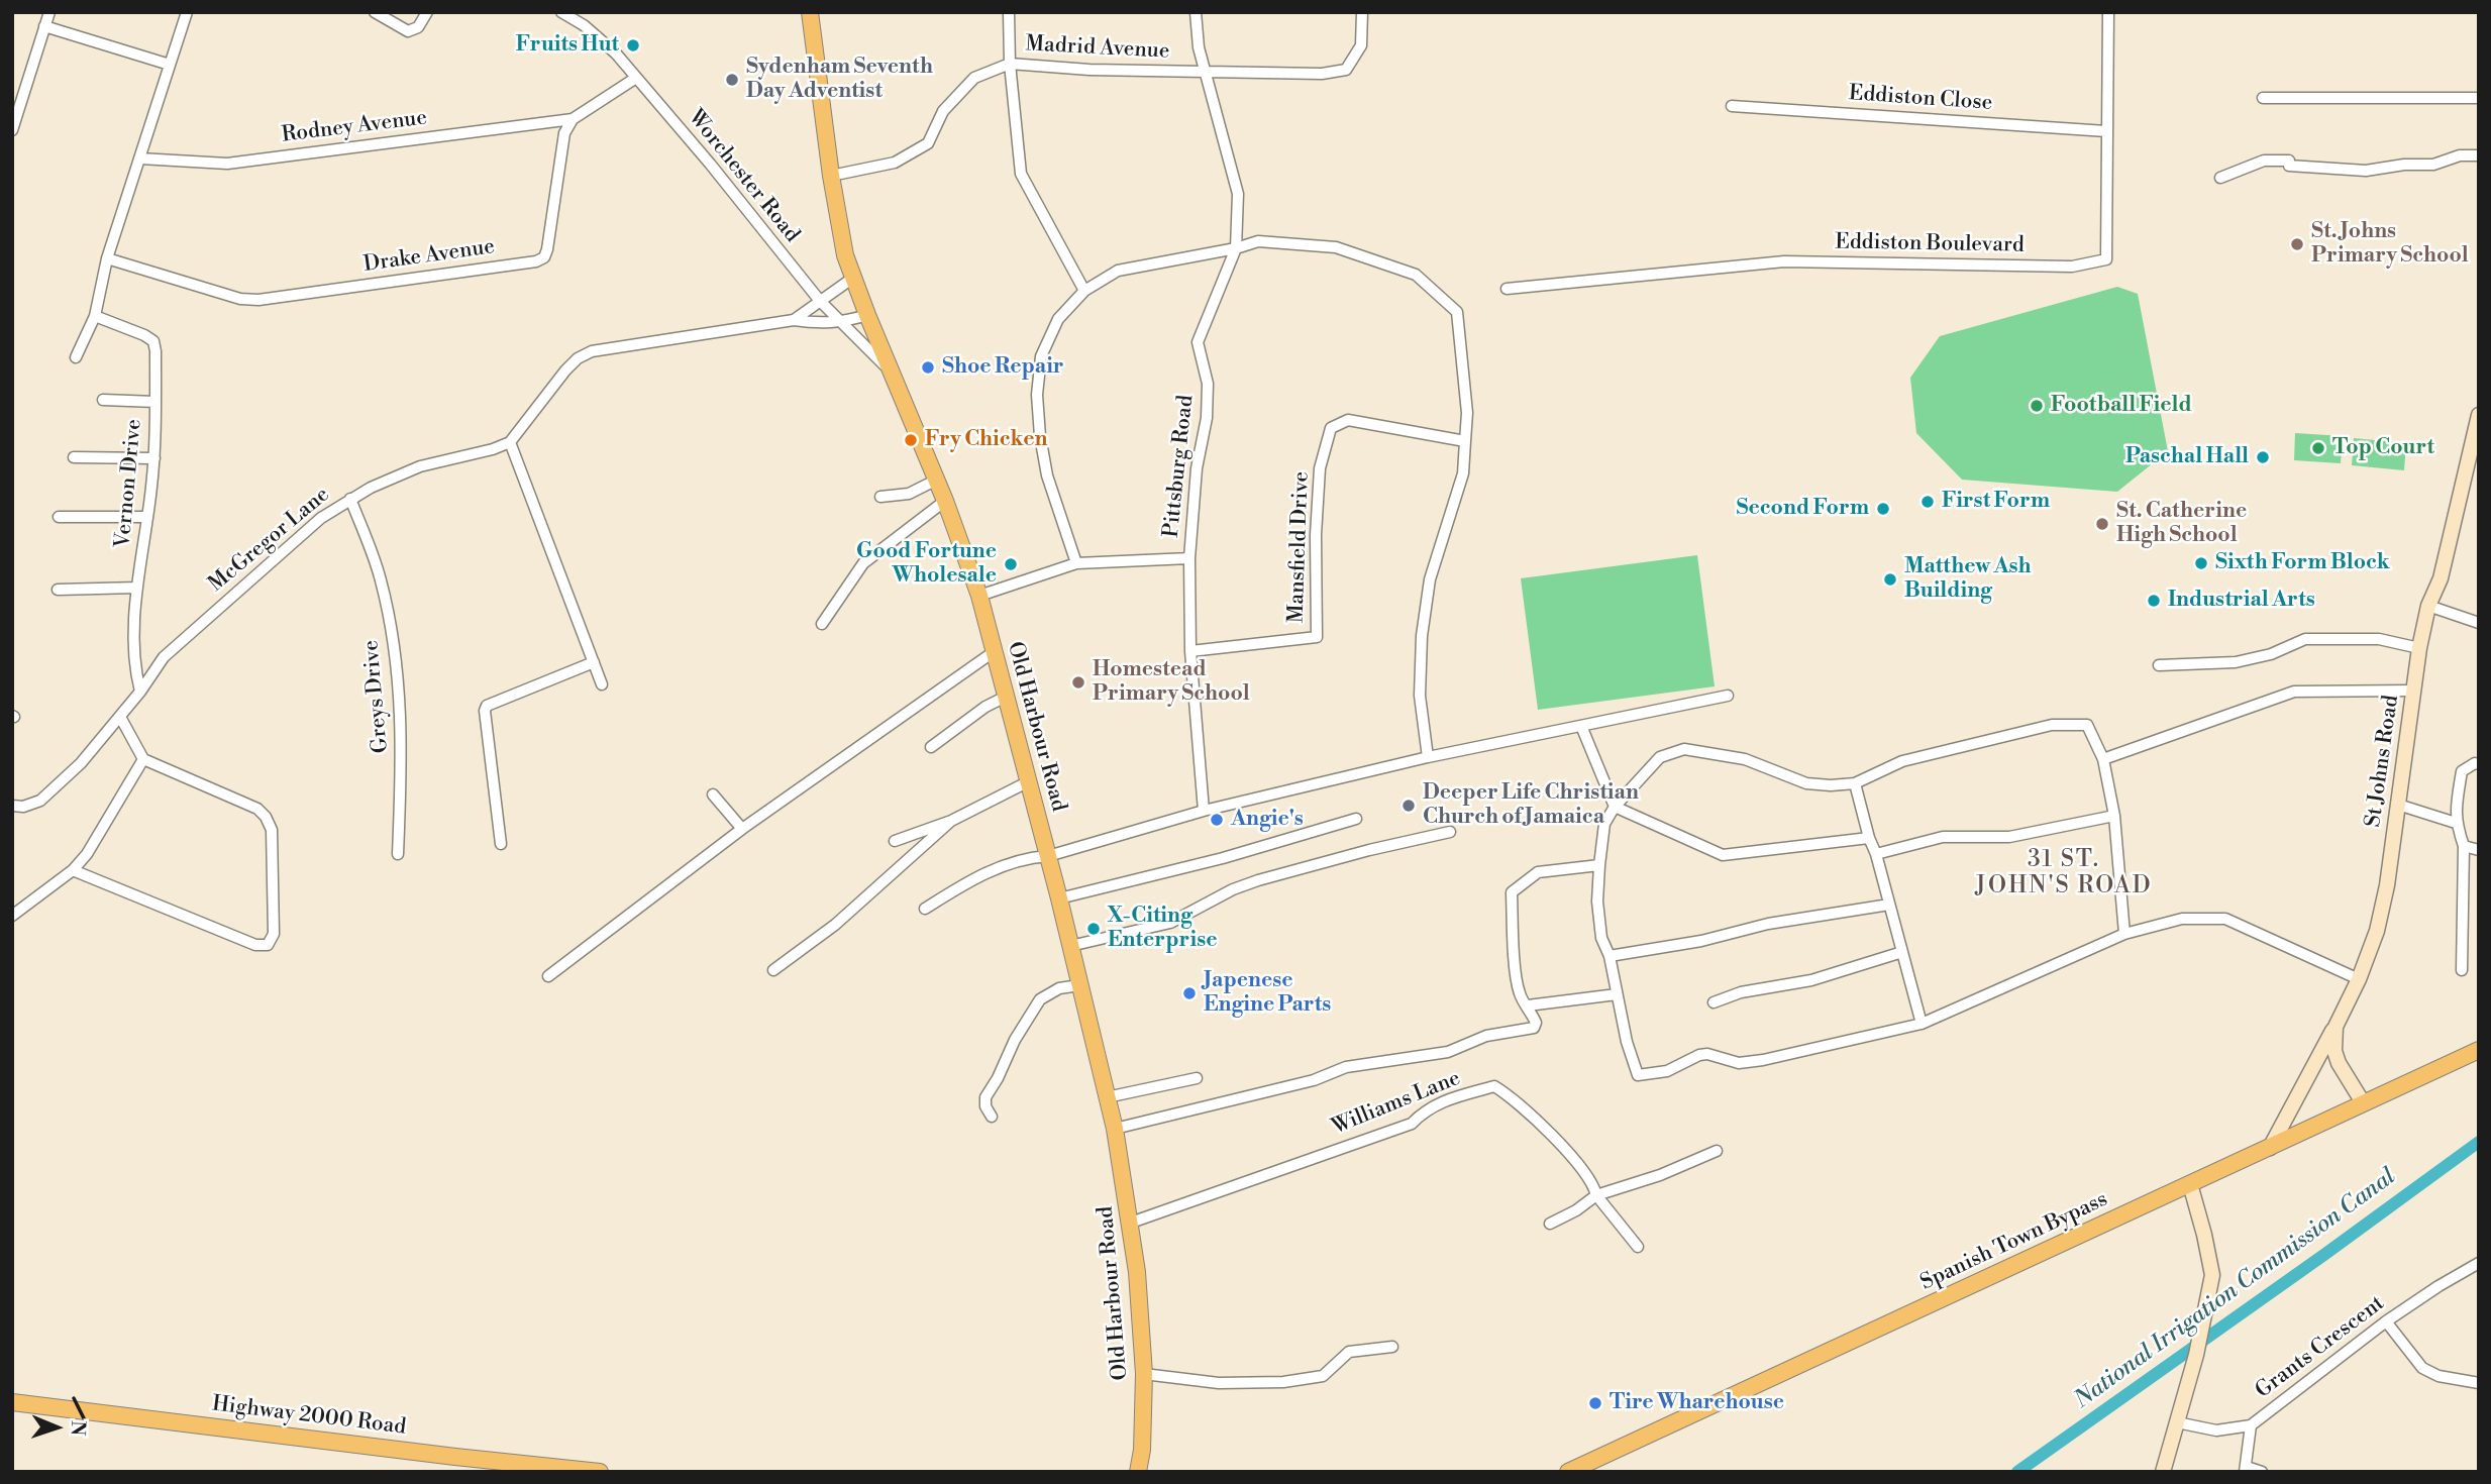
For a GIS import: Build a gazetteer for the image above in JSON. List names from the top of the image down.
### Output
{
  "streets": {
    "main road": [
      "Old Harbour Road",
      "St Johns Road",
      "Spanish Town Bypass",
      "Highway 2000 Road"
    ],
    "street": [
      "Madrid Avenue",
      "Eddiston Close",
      "Rodney Avenue",
      "Worchester Road",
      "Eddiston Boulevard",
      "Drake Avenue",
      "Pittsburg Road",
      "Vernon Drive",
      "McGregor Lane",
      "Mansfield Drive",
      "Greys Drive",
      "Williams Lane",
      "Grants Crescent"
    ]
  },
  "crossings": [
    ["Madrid Avenue", "Pittsburg Road"],
    ["Madrid Avenue", "Old Harbour Road"],
    ["Eddiston Close", "Eddiston Boulevard"],
    ["Rodney Avenue", "Drake Avenue"],
    ["Worchester Road", "Old Harbour Road"],
    ["Pittsburg Road", "Mansfield Drive"],
    ["Vernon Drive", "McGregor Lane"],
    ["McGregor Lane", "Greys Drive"],
    ["Old Harbour Road", "Williams Lane"],
    ["St Johns Road", "Spanish Town Bypass"]
  ],
  "districts": ["31 ST. JOHN'S ROAD"],
  "water": ["National Irrigation Commission Canal"],
  "places": [
    "Fruits Hut",
    "Sydenham Seventh Day Adventist",
    "St. Johns Primary School",
    "Shoe Repair",
    "Football Field",
    "Fry Chicken",
    "Top Court",
    "Paschal Hall",
    "First Form",
    "Second Form",
    "St. Catherine High School",
    "Sixth Form Block",
    "Good Fortune Wholesale",
    "Matthew Ash Building",
    "Industrial Arts",
    "Homestead Primary School",
    "Deeper Life Christian Church of Jamaica",
    "Angie's",
    "X-Citing Enterprise",
    "Japenese Engine Parts",
    "Tire Wharehouse"
  ],
  "north": "right"
}
